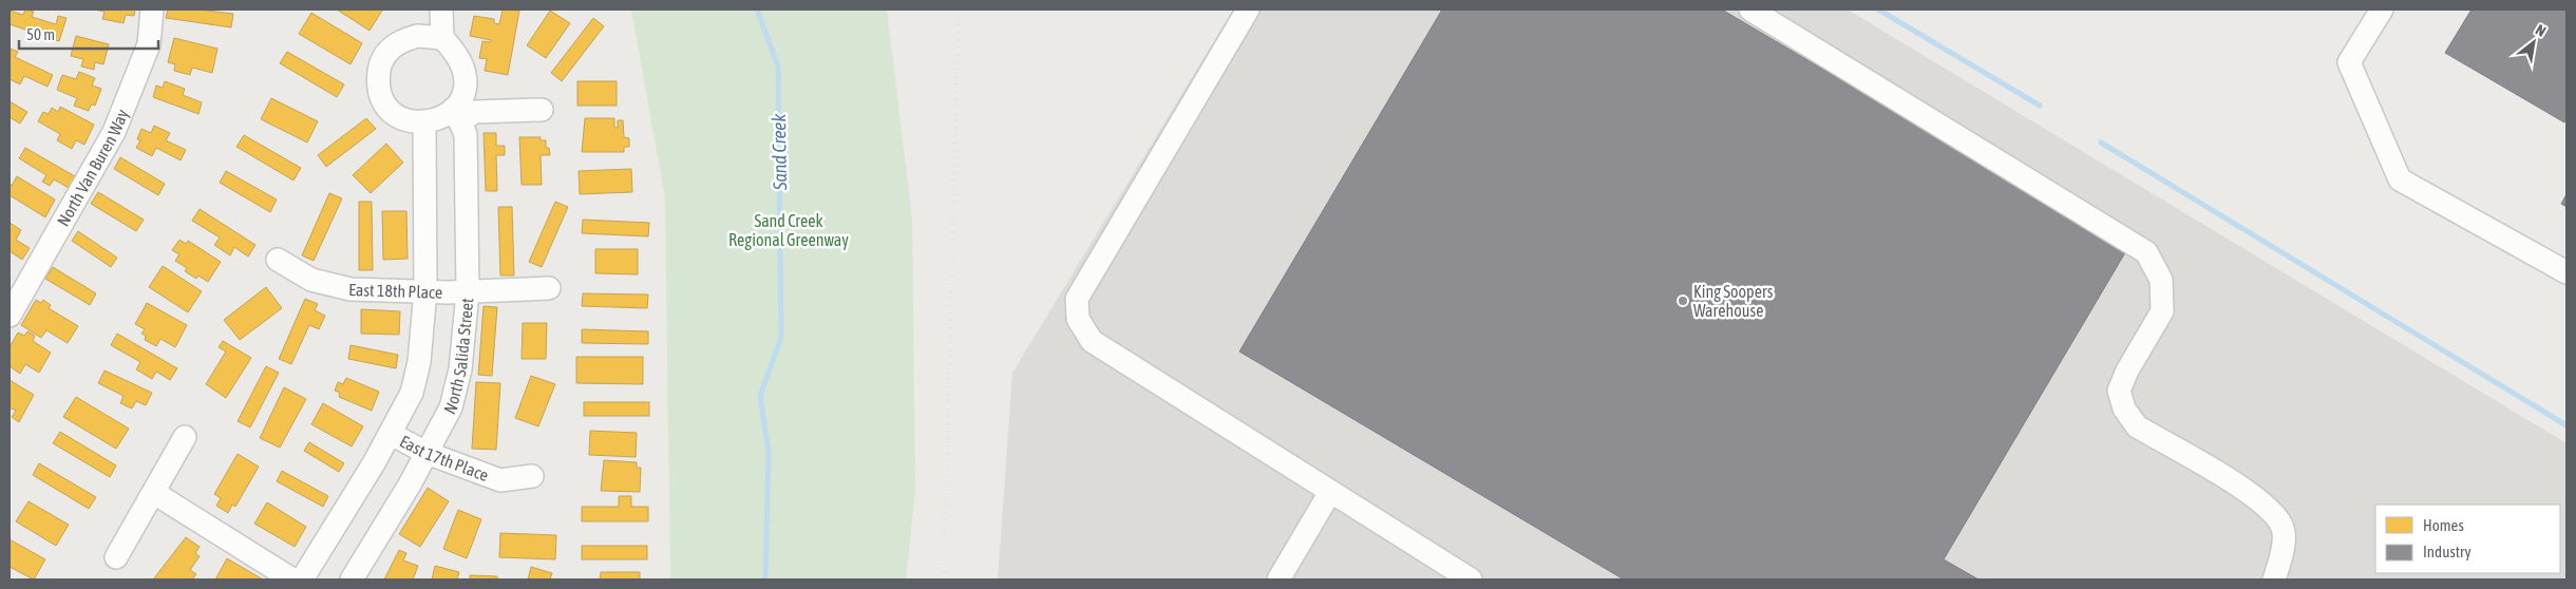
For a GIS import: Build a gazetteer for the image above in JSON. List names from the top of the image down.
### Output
{
  "streets": {
    "street": [
      "North Van Buren Way",
      "East 18th Place",
      "North Salida Street",
      "East 17th Place"
    ]
  },
  "crossings": [
    ["East 18th Place", "North Salida Street"],
    ["North Salida Street", "East 17th Place"]
  ],
  "water": ["Sand Creek"],
  "parks": ["Sand Creek Regional Greenway"],
  "places": ["King Soopers Warehouse"],
  "legend": ["Homes", "Industry"],
  "scale_bar": "50 m",
  "north": "top right"
}
